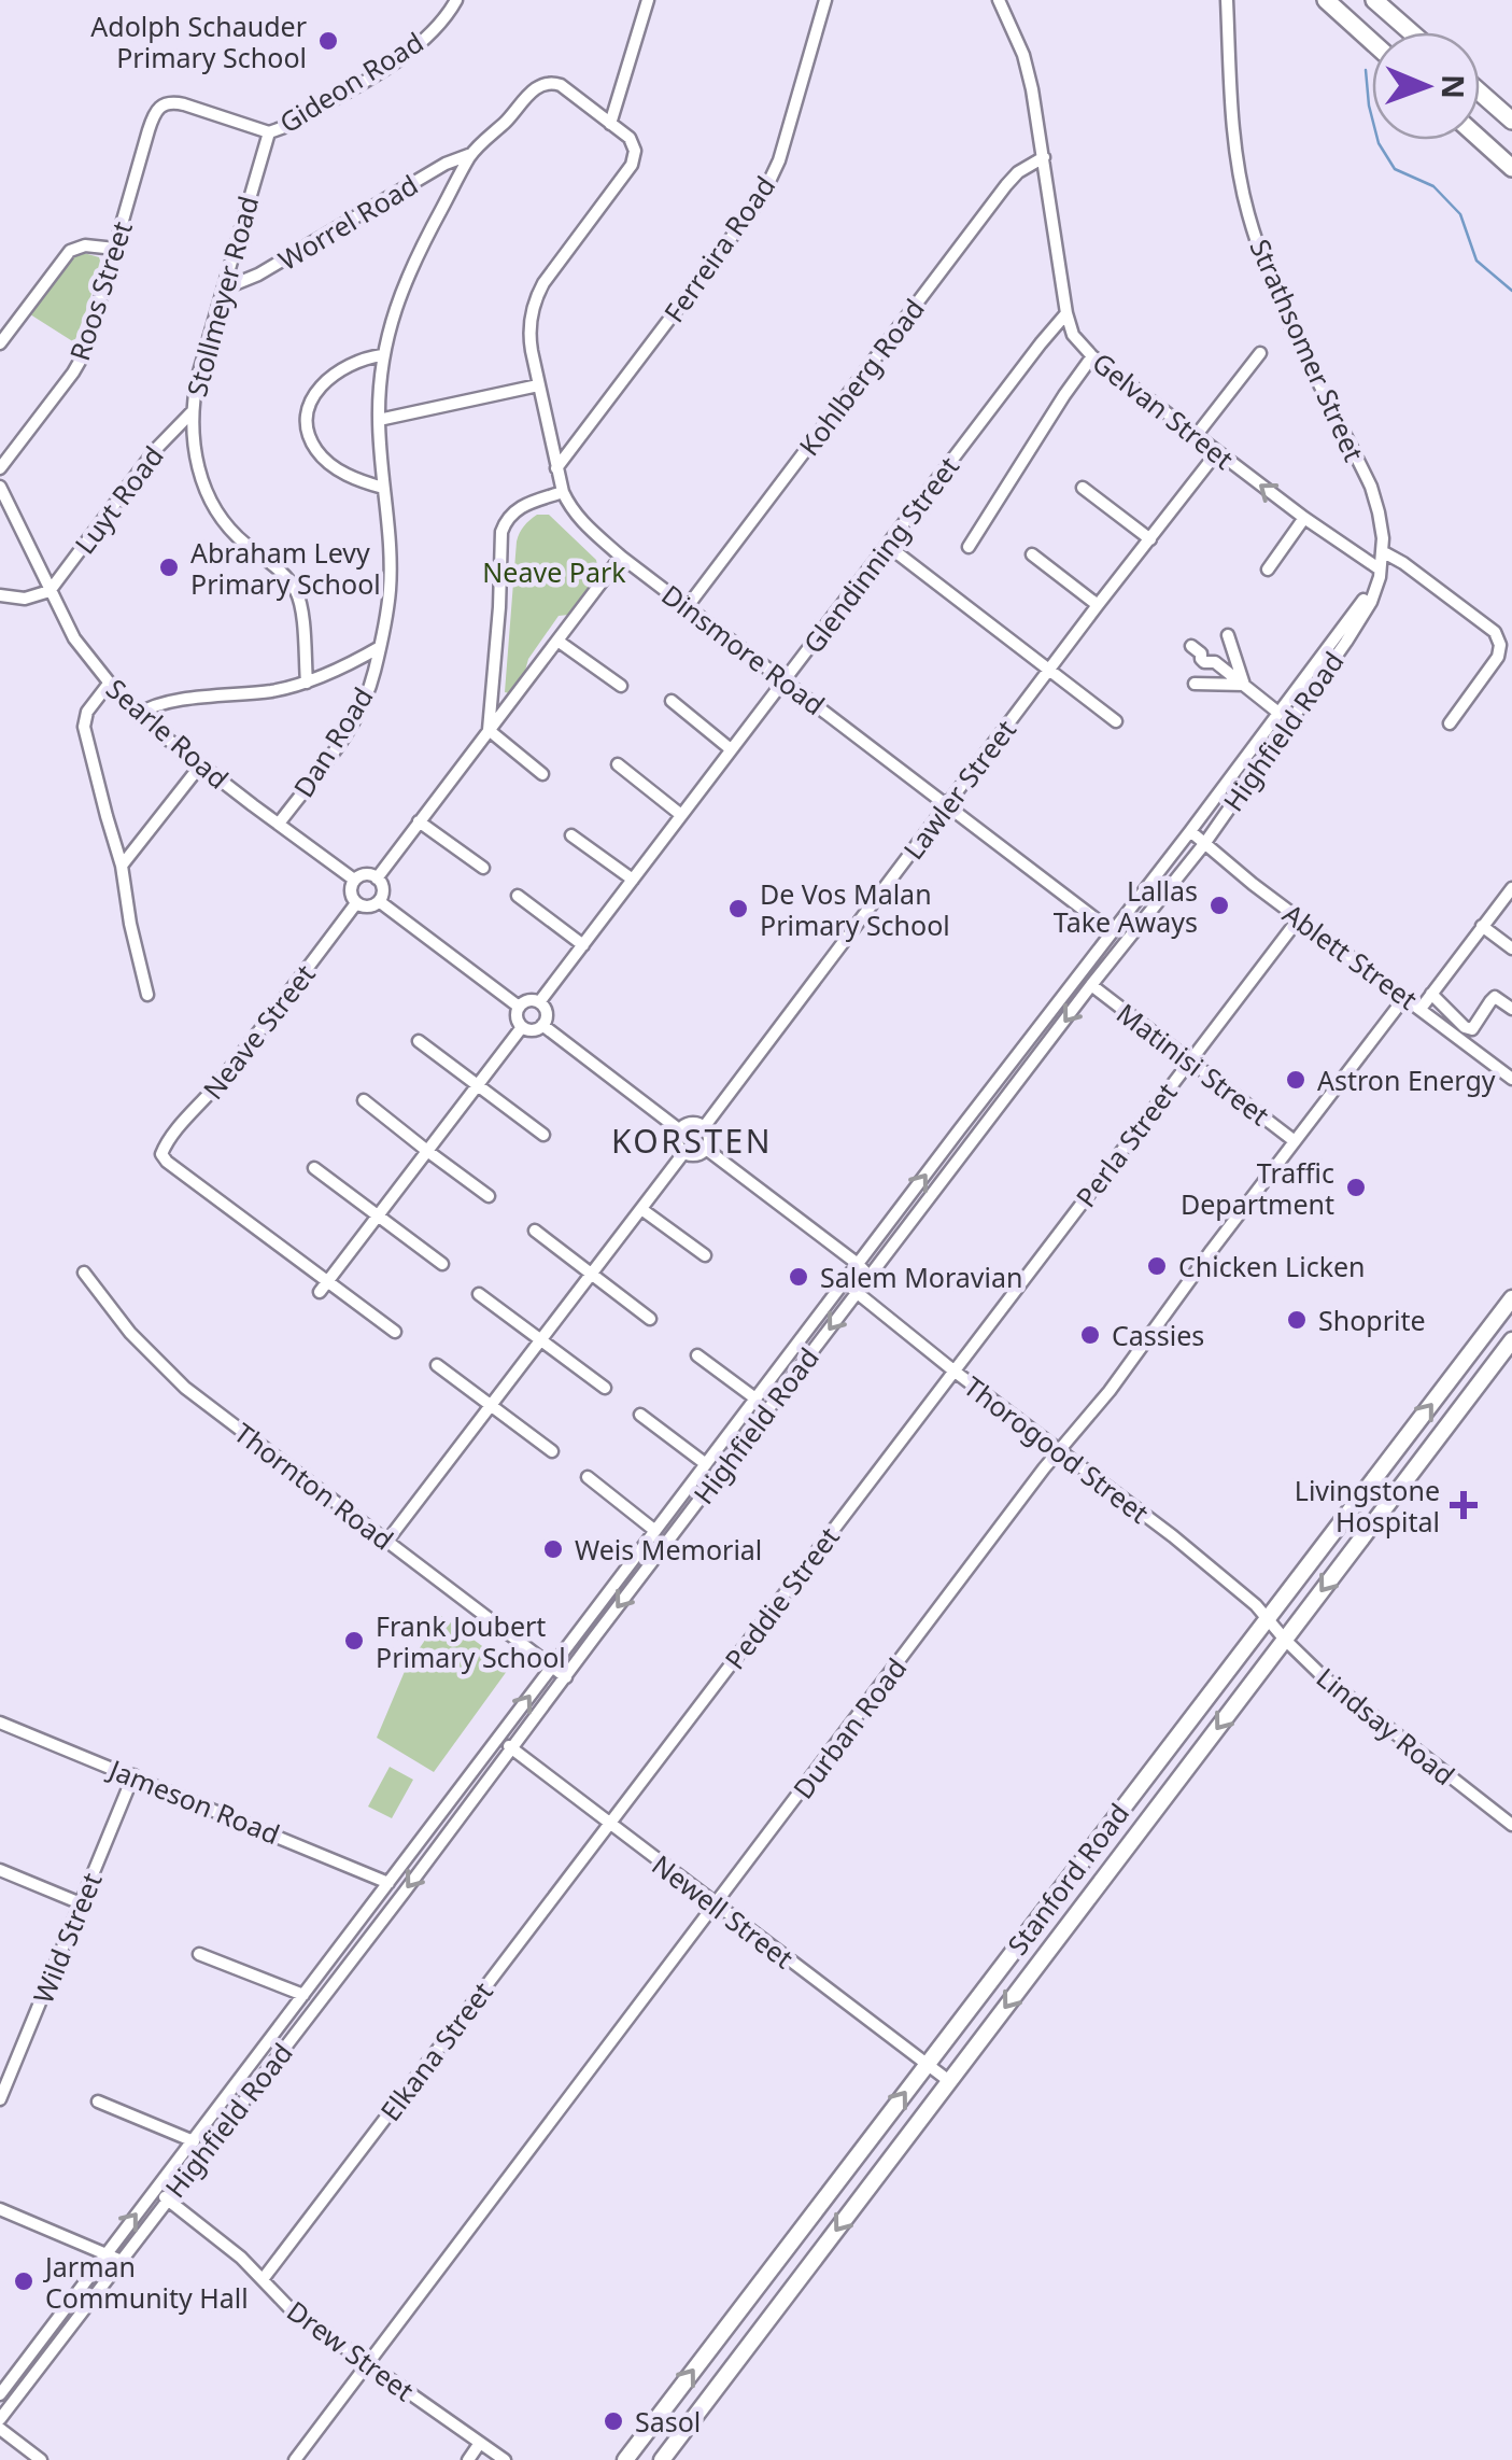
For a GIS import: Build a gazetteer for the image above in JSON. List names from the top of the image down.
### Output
{
  "streets": {
    "main road": ["Stanford Road"],
    "street": [
      "Gideon Road",
      "Worrel Road",
      "Ferreira Road",
      "Roos Street",
      "Stollmeyer Road",
      "Strathsomer Street",
      "Kohlberg Road",
      "Gelvan Street",
      "Luyt Road",
      "Glendinning Street",
      "Dinsmore Road",
      "Highfield Road",
      "Searle Road",
      "Dan Road",
      "Lawler Street",
      "Ablett Street",
      "Neave Street",
      "Matinisi Street",
      "Perla Street",
      "Thorogood Street",
      "Thornton Road",
      "Peddie Street",
      "Lindsay Road",
      "Durban Road",
      "Jameson Road",
      "Newell Street",
      "Wild Street",
      "Elkana Street",
      "Drew Street"
    ]
  },
  "crossings": [
    ["Gideon Road", "Roos Street"],
    ["Gideon Road", "Stollmeyer Road"],
    ["Worrel Road", "Stollmeyer Road"],
    ["Worrel Road", "Dan Road"],
    ["Ferreira Road", "Dinsmore Road"],
    ["Stollmeyer Road", "Luyt Road"],
    ["Strathsomer Street", "Gelvan Street"],
    ["Strathsomer Street", "Highfield Road"],
    ["Kohlberg Road", "Gelvan Street"],
    ["Kohlberg Road", "Dinsmore Road"],
    ["Gelvan Street", "Glendinning Street"],
    ["Gelvan Street", "Highfield Road"],
    ["Gelvan Street", "Lawler Street"],
    ["Luyt Road", "Searle Road"],
    ["Glendinning Street", "Dinsmore Road"],
    ["Dinsmore Road", "Highfield Road"],
    ["Dinsmore Road", "Lawler Street"],
    ["Highfield Road", "Ablett Street"],
    ["Highfield Road", "Matinisi Street"],
    ["Highfield Road", "Thorogood Street"],
    ["Highfield Road", "Thornton Road"],
    ["Highfield Road", "Jameson Road"],
    ["Highfield Road", "Newell Street"],
    ["Highfield Road", "Drew Street"],
    ["Searle Road", "Dan Road"],
    ["Searle Road", "Neave Street"],
    ["Ablett Street", "Perla Street"],
    ["Ablett Street", "Durban Road"],
    ["Matinisi Street", "Perla Street"],
    ["Matinisi Street", "Durban Road"],
    ["Perla Street", "Thorogood Street"],
    ["Perla Street", "Peddie Street"],
    ["Thorogood Street", "Peddie Street"],
    ["Thorogood Street", "Lindsay Road"],
    ["Thorogood Street", "Durban Road"],
    ["Thorogood Street", "Stanford Road"],
    ["Peddie Street", "Newell Street"],
    ["Peddie Street", "Elkana Street"],
    ["Lindsay Road", "Stanford Road"],
    ["Durban Road", "Newell Street"],
    ["Durban Road", "Drew Street"],
    ["Jameson Road", "Wild Street"],
    ["Stanford Road", "Newell Street"],
    ["Newell Street", "Elkana Street"],
    ["Elkana Street", "Drew Street"]
  ],
  "districts": ["KORSTEN"],
  "parks": ["Neave Park"],
  "places": {
    "other": [
      "Adolph Schauder Primary School",
      "Abraham Levy Primary School",
      "Lallas Take Aways",
      "De Vos Malan Primary School",
      "Astron Energy",
      "Traffic Department",
      "Chicken Licken",
      "Salem Moravian",
      "Shoprite",
      "Cassies",
      "Weis Memorial",
      "Frank Joubert Primary School",
      "Jarman Community Hall",
      "Sasol"
    ],
    "health": ["Livingstone Hospital"]
  },
  "north": "right"
}
